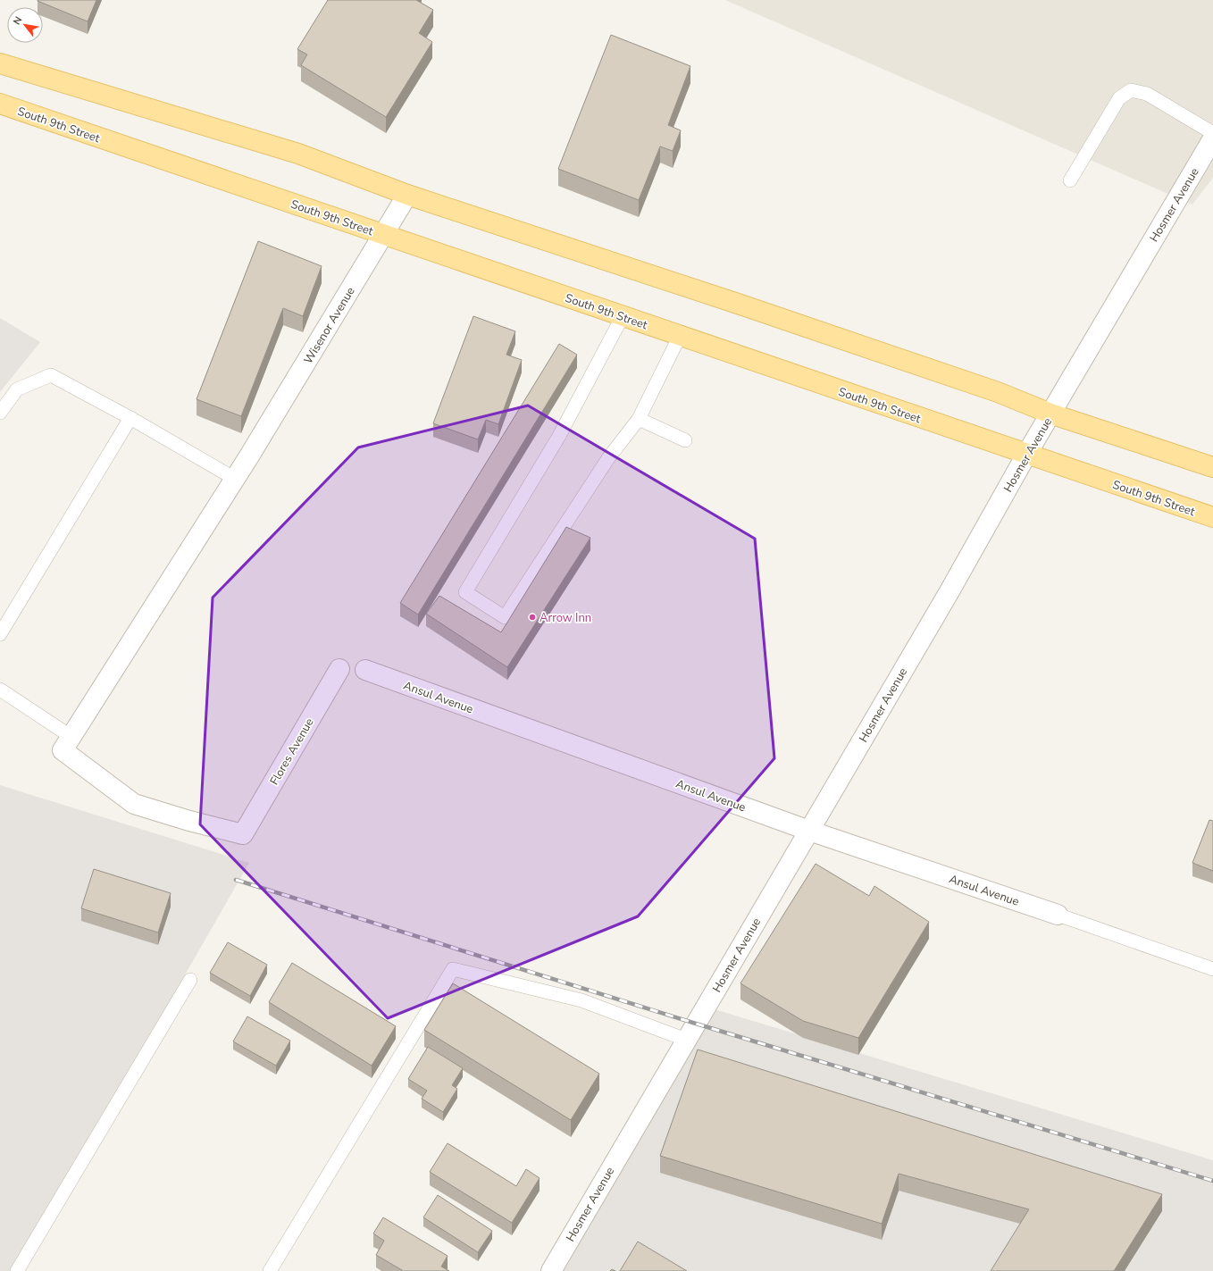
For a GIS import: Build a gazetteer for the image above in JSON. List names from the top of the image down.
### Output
{
  "streets": {
    "main road": ["South 9th Street"],
    "street": [
      "Hosmer Avenue",
      "Wisenor Avenue",
      "Ansul Avenue",
      "Flores Avenue"
    ]
  },
  "crossings": [
    ["South 9th Street", "Hosmer Avenue"],
    ["South 9th Street", "Wisenor Avenue"],
    ["Hosmer Avenue", "Ansul Avenue"],
    ["Wisenor Avenue", "Flores Avenue"]
  ],
  "places": ["Arrow Inn"],
  "north": "top left"
}
